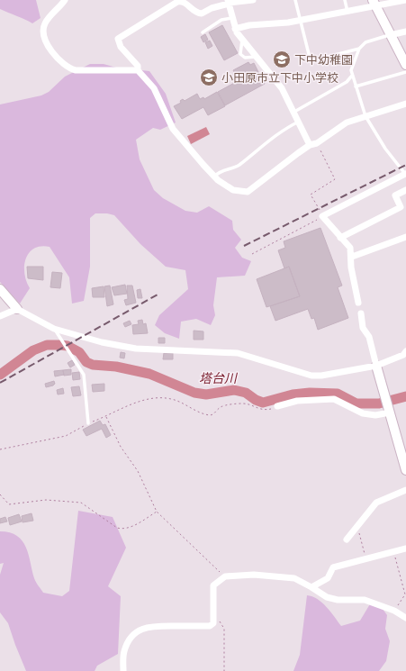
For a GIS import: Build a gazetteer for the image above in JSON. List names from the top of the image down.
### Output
{
  "water": ["塔台川"],
  "places": {
    "school or university": ["下中幼稚園", "小田原市立下中小学校"]
  }
}
